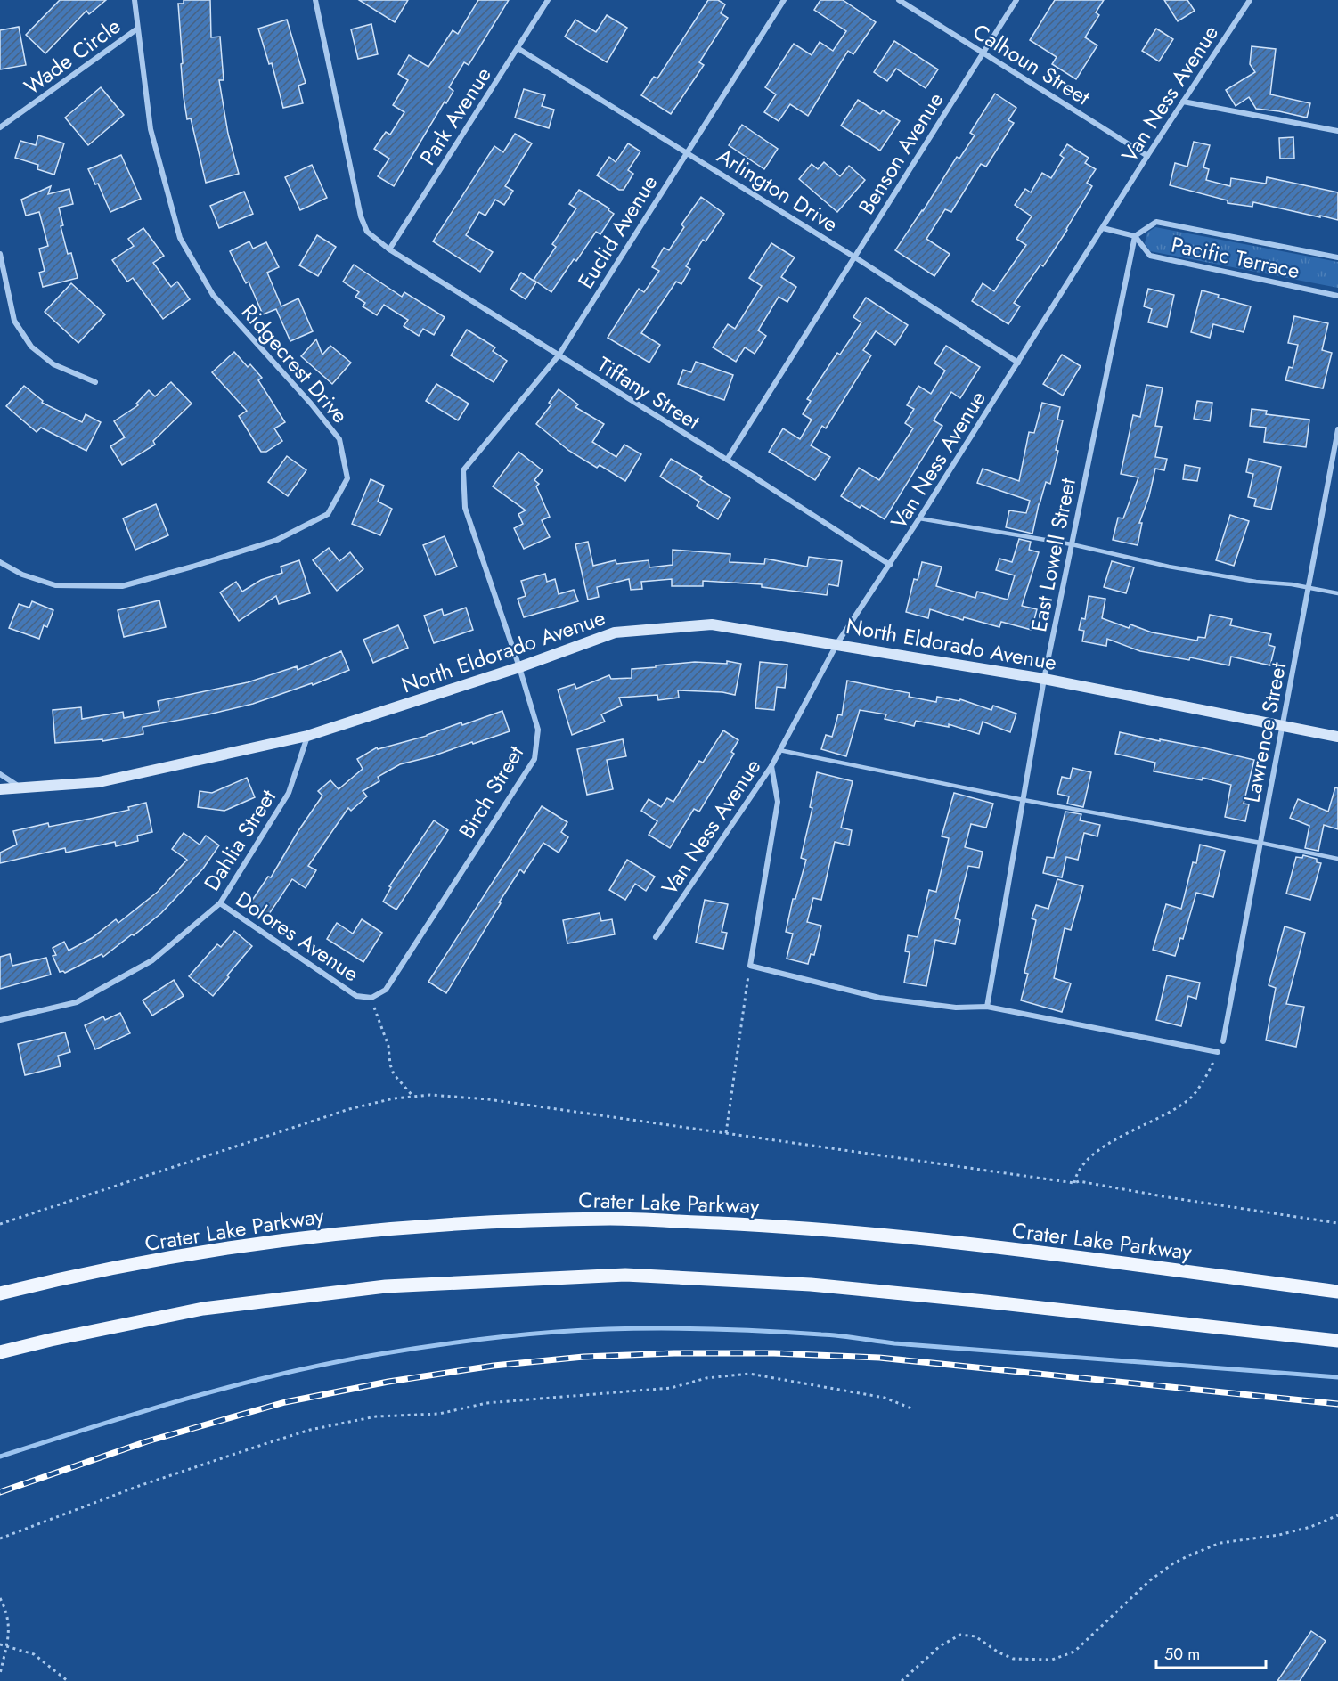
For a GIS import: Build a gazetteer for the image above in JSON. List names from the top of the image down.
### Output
{
  "streets": {
    "main road": ["Crater Lake Parkway"],
    "street": [
      "Wade Circle",
      "Calhoun Street",
      "Van Ness Avenue",
      "Park Avenue",
      "Benson Avenue",
      "Arlington Drive",
      "Euclid Avenue",
      "Pacific Terrace",
      "Ridgecrest Drive",
      "Tiffany Street",
      "East Lowell Street",
      "North Eldorado Avenue",
      "Lawrence Street",
      "Birch Street",
      "Dahlia Street",
      "Dolores Avenue"
    ]
  },
  "crossings": [
    ["Wade Circle", "Ridgecrest Drive"],
    ["Calhoun Street", "Van Ness Avenue"],
    ["Calhoun Street", "Benson Avenue"],
    ["Van Ness Avenue", "Arlington Drive"],
    ["Van Ness Avenue", "Tiffany Street"],
    ["Van Ness Avenue", "North Eldorado Avenue"],
    ["Park Avenue", "Arlington Drive"],
    ["Park Avenue", "Tiffany Street"],
    ["Benson Avenue", "Arlington Drive"],
    ["Benson Avenue", "Tiffany Street"],
    ["Arlington Drive", "Euclid Avenue"],
    ["Euclid Avenue", "Tiffany Street"],
    ["Euclid Avenue", "Birch Street"],
    ["Pacific Terrace", "East Lowell Street"],
    ["East Lowell Street", "North Eldorado Avenue"],
    ["North Eldorado Avenue", "Lawrence Street"],
    ["North Eldorado Avenue", "Birch Street"],
    ["North Eldorado Avenue", "Dahlia Street"],
    ["Birch Street", "Dolores Avenue"],
    ["Dahlia Street", "Dolores Avenue"]
  ],
  "scale_bar": "50 m"
}
